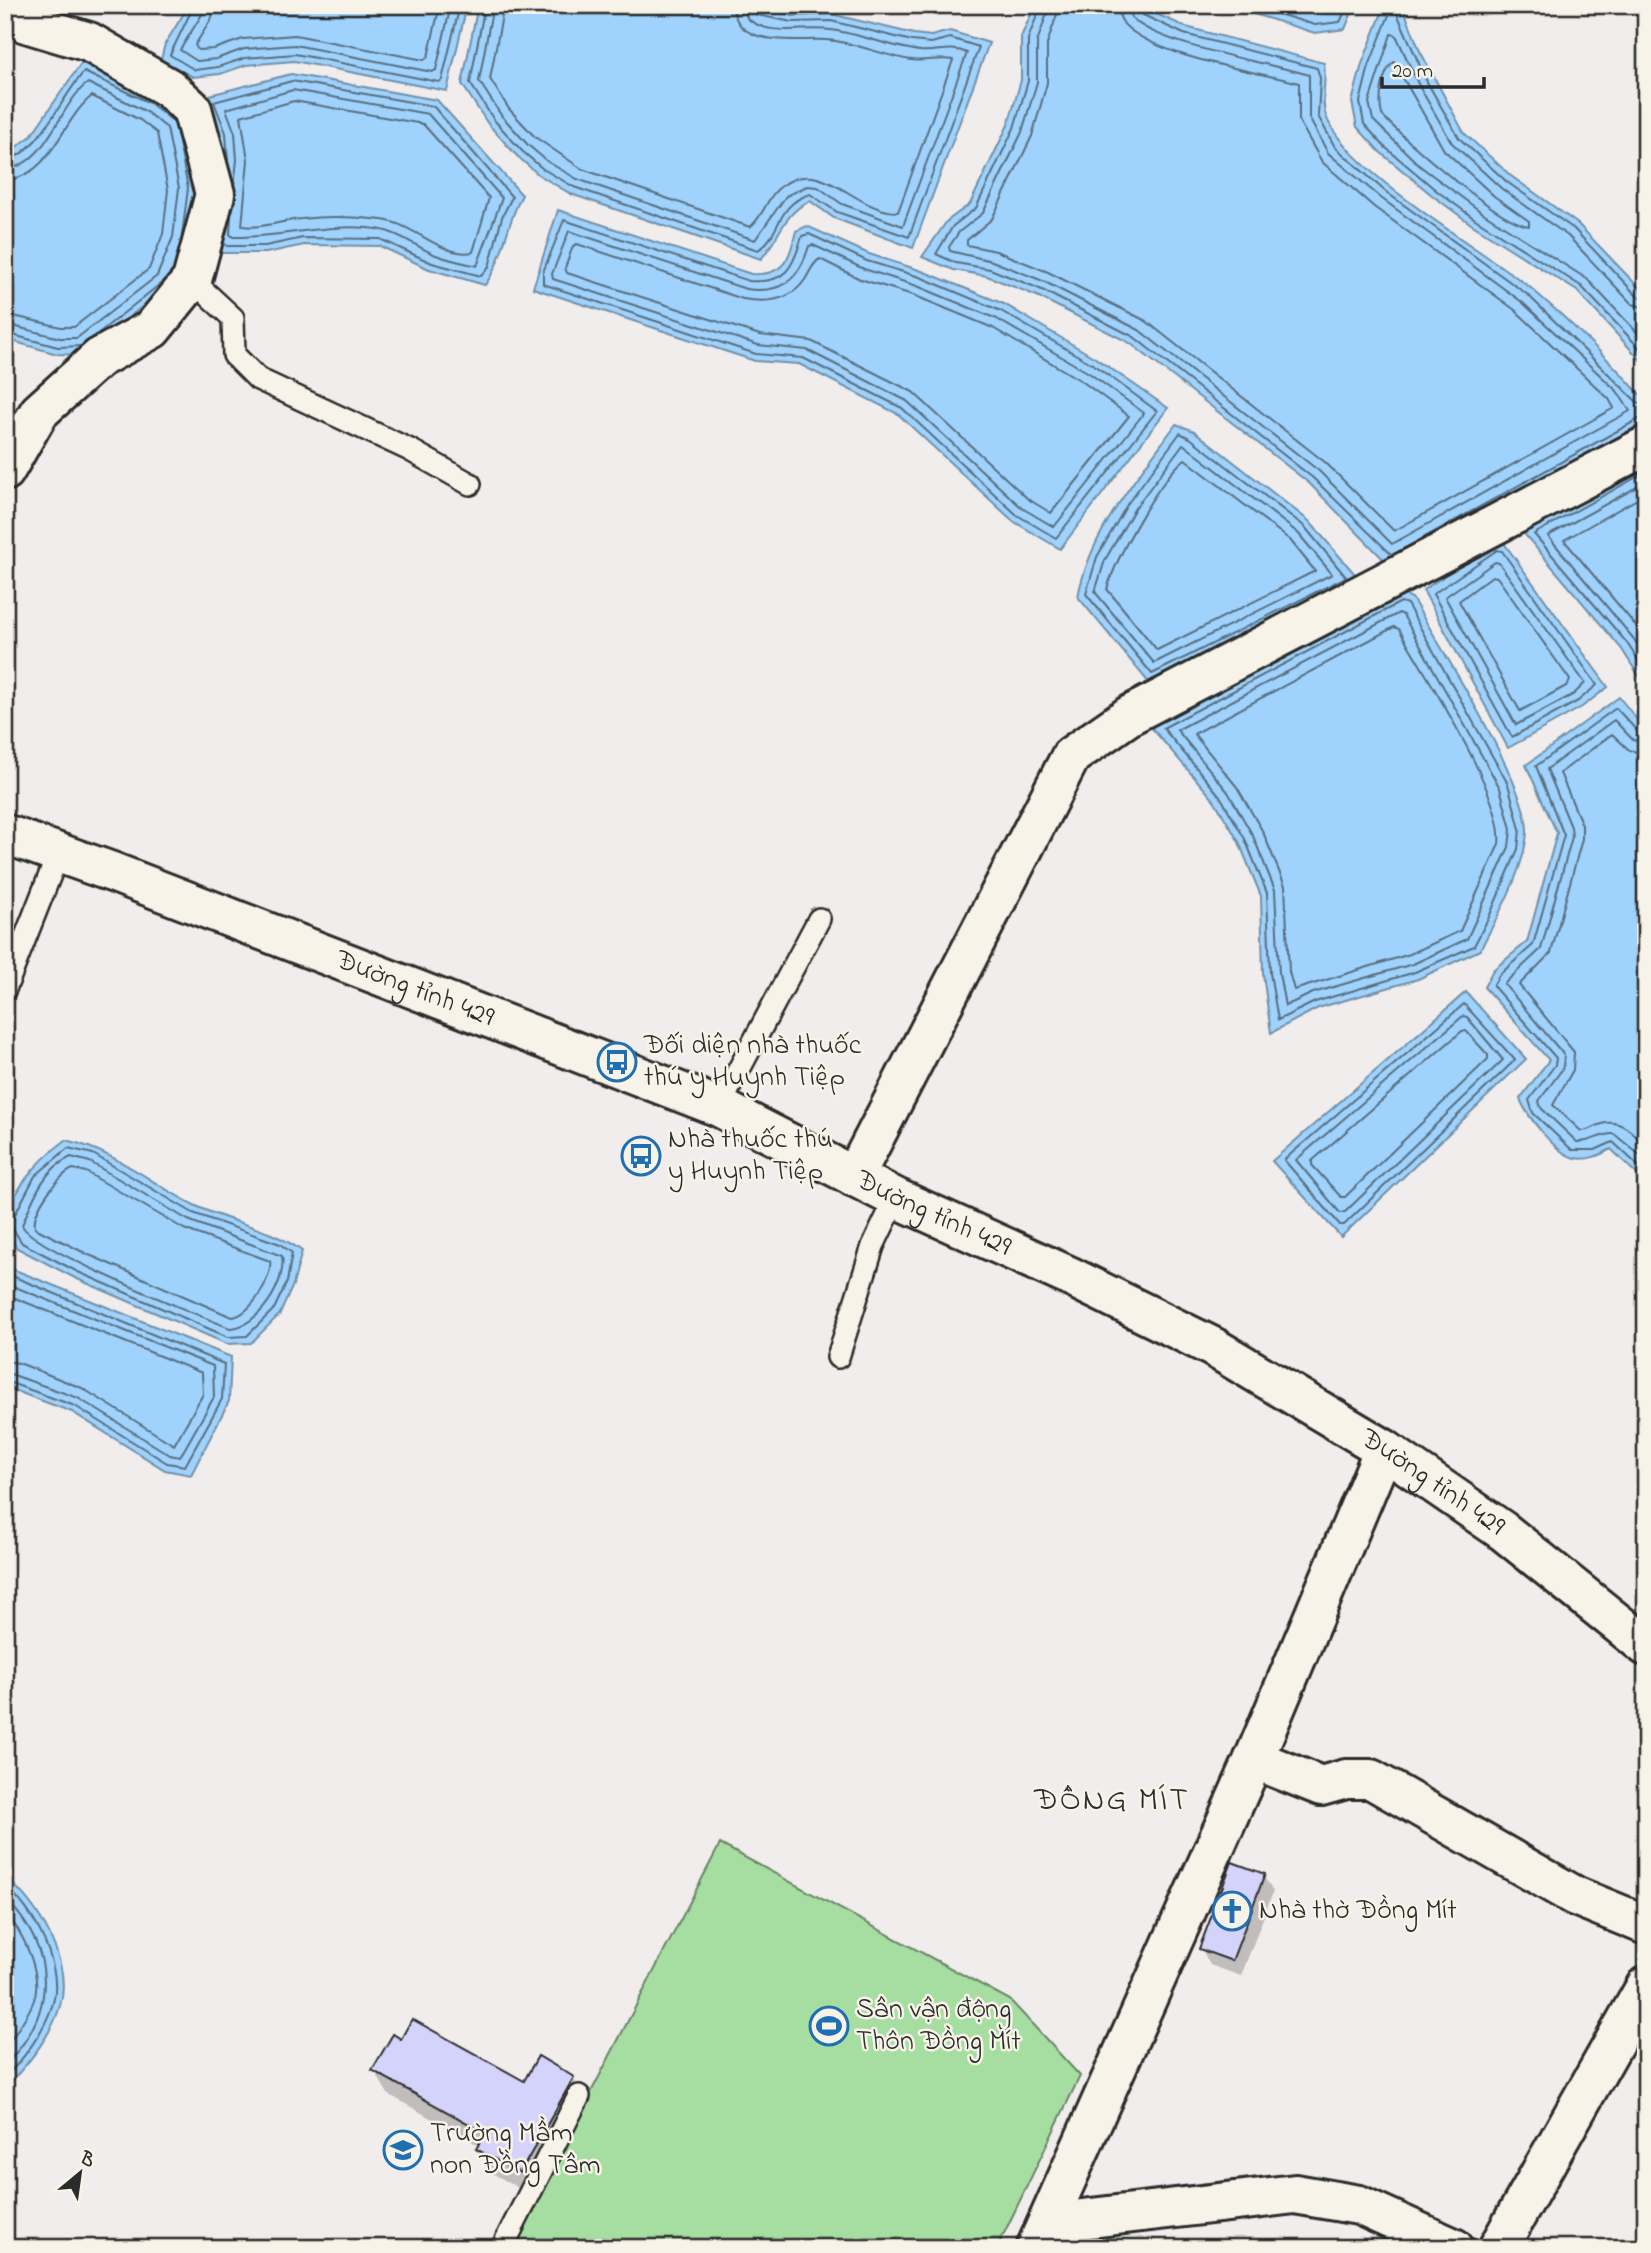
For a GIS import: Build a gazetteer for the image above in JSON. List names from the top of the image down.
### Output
{
  "streets": {
    "street": ["Đường tỉnh 429"]
  },
  "districts": ["ĐỒNG MÍT"],
  "places": {
    "bus stop": ["Đối diện nhà thuốc thú y Huynh Tiệp", "Nhà thuốc thú y Huynh Tiệp"],
    "church": ["Nhà thờ Đồng Mít"],
    "sports": ["Sân vận động Thôn Đồng Mít"],
    "school or university": ["Trường Mầm non Đồng Tâm"]
  },
  "scale_bar": "20 m",
  "north": "top right"
}
